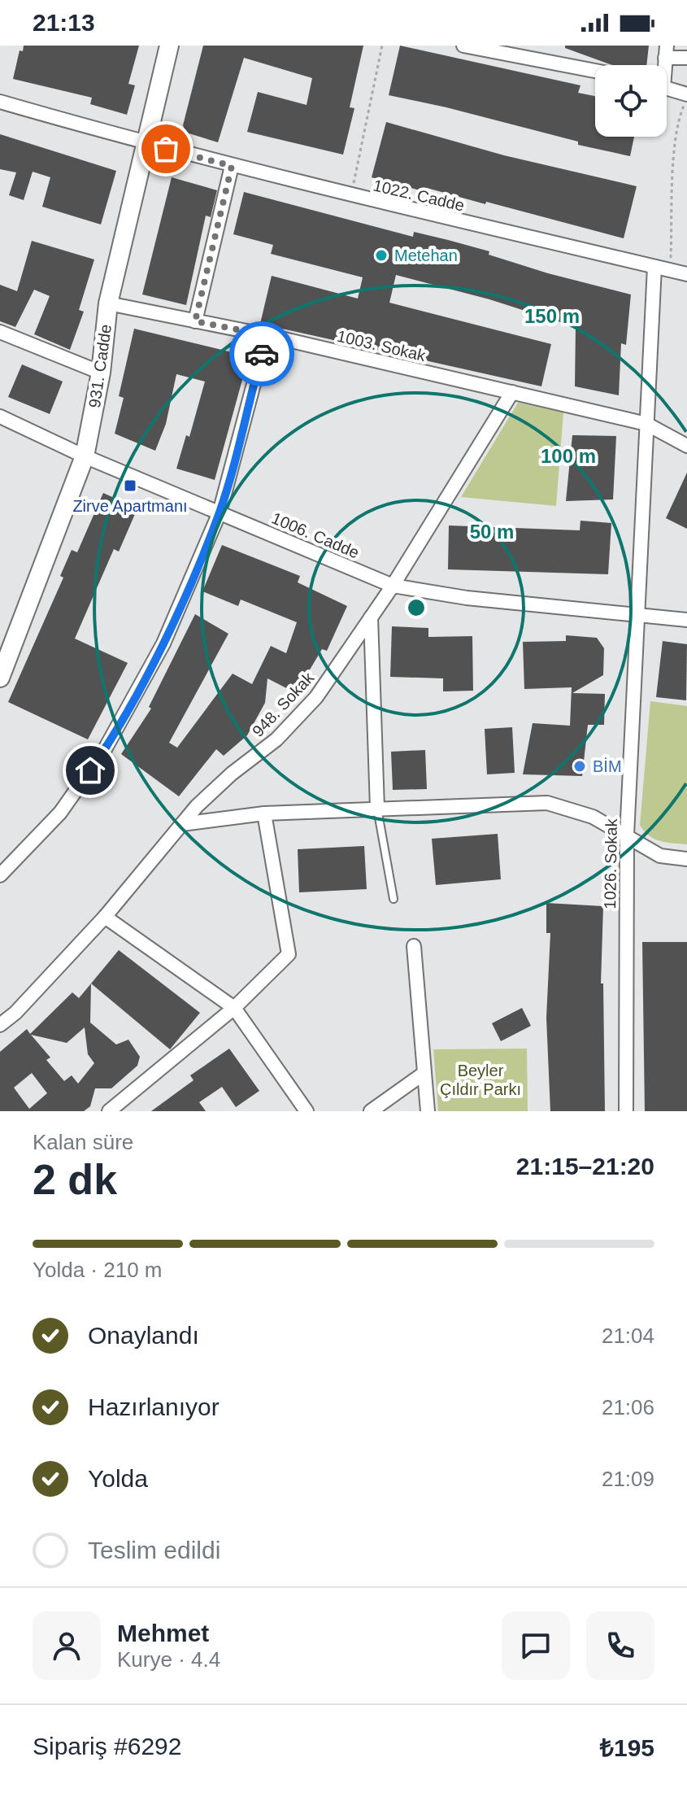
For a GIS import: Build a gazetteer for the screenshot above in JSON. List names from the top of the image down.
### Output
{
  "streets": {
    "main road": ["931. Cadde"],
    "street": [
      "1022. Cadde",
      "1003. Sokak",
      "1006. Cadde",
      "948. Sokak",
      "1026. Sokak"
    ]
  },
  "crossings": [
    ["1022. Cadde", "931. Cadde"],
    ["1022. Cadde", "1026. Sokak"],
    ["1003. Sokak", "931. Cadde"],
    ["1003. Sokak", "948. Sokak"],
    ["1003. Sokak", "1026. Sokak"],
    ["931. Cadde", "1006. Cadde"],
    ["1006. Cadde", "948. Sokak"],
    ["1006. Cadde", "1026. Sokak"]
  ],
  "parks": ["Beyler Çıldır Parkı"],
  "places": {
    "other": ["Metehan", "BİM"],
    "transit": ["Zirve Apartmanı"]
  },
  "page": {
    "status": "21:13",
    "heading": ["2 dk", "Kalan süre", "21:15–21:20"],
    "panel": [
      "Mehmet",
      "Kurye · 4.4",
      "Sipariş #6292",
      "₺195"
    ],
    "bar": "Yolda · 210 m",
    "list": [
      ["Onaylandı", "21:04"],
      ["Hazırlanıyor", "21:06"],
      ["Yolda", "21:09"],
      "Teslim edildi"
    ]
  },
  "rings": ["150 m", "100 m", "50 m"]
}
